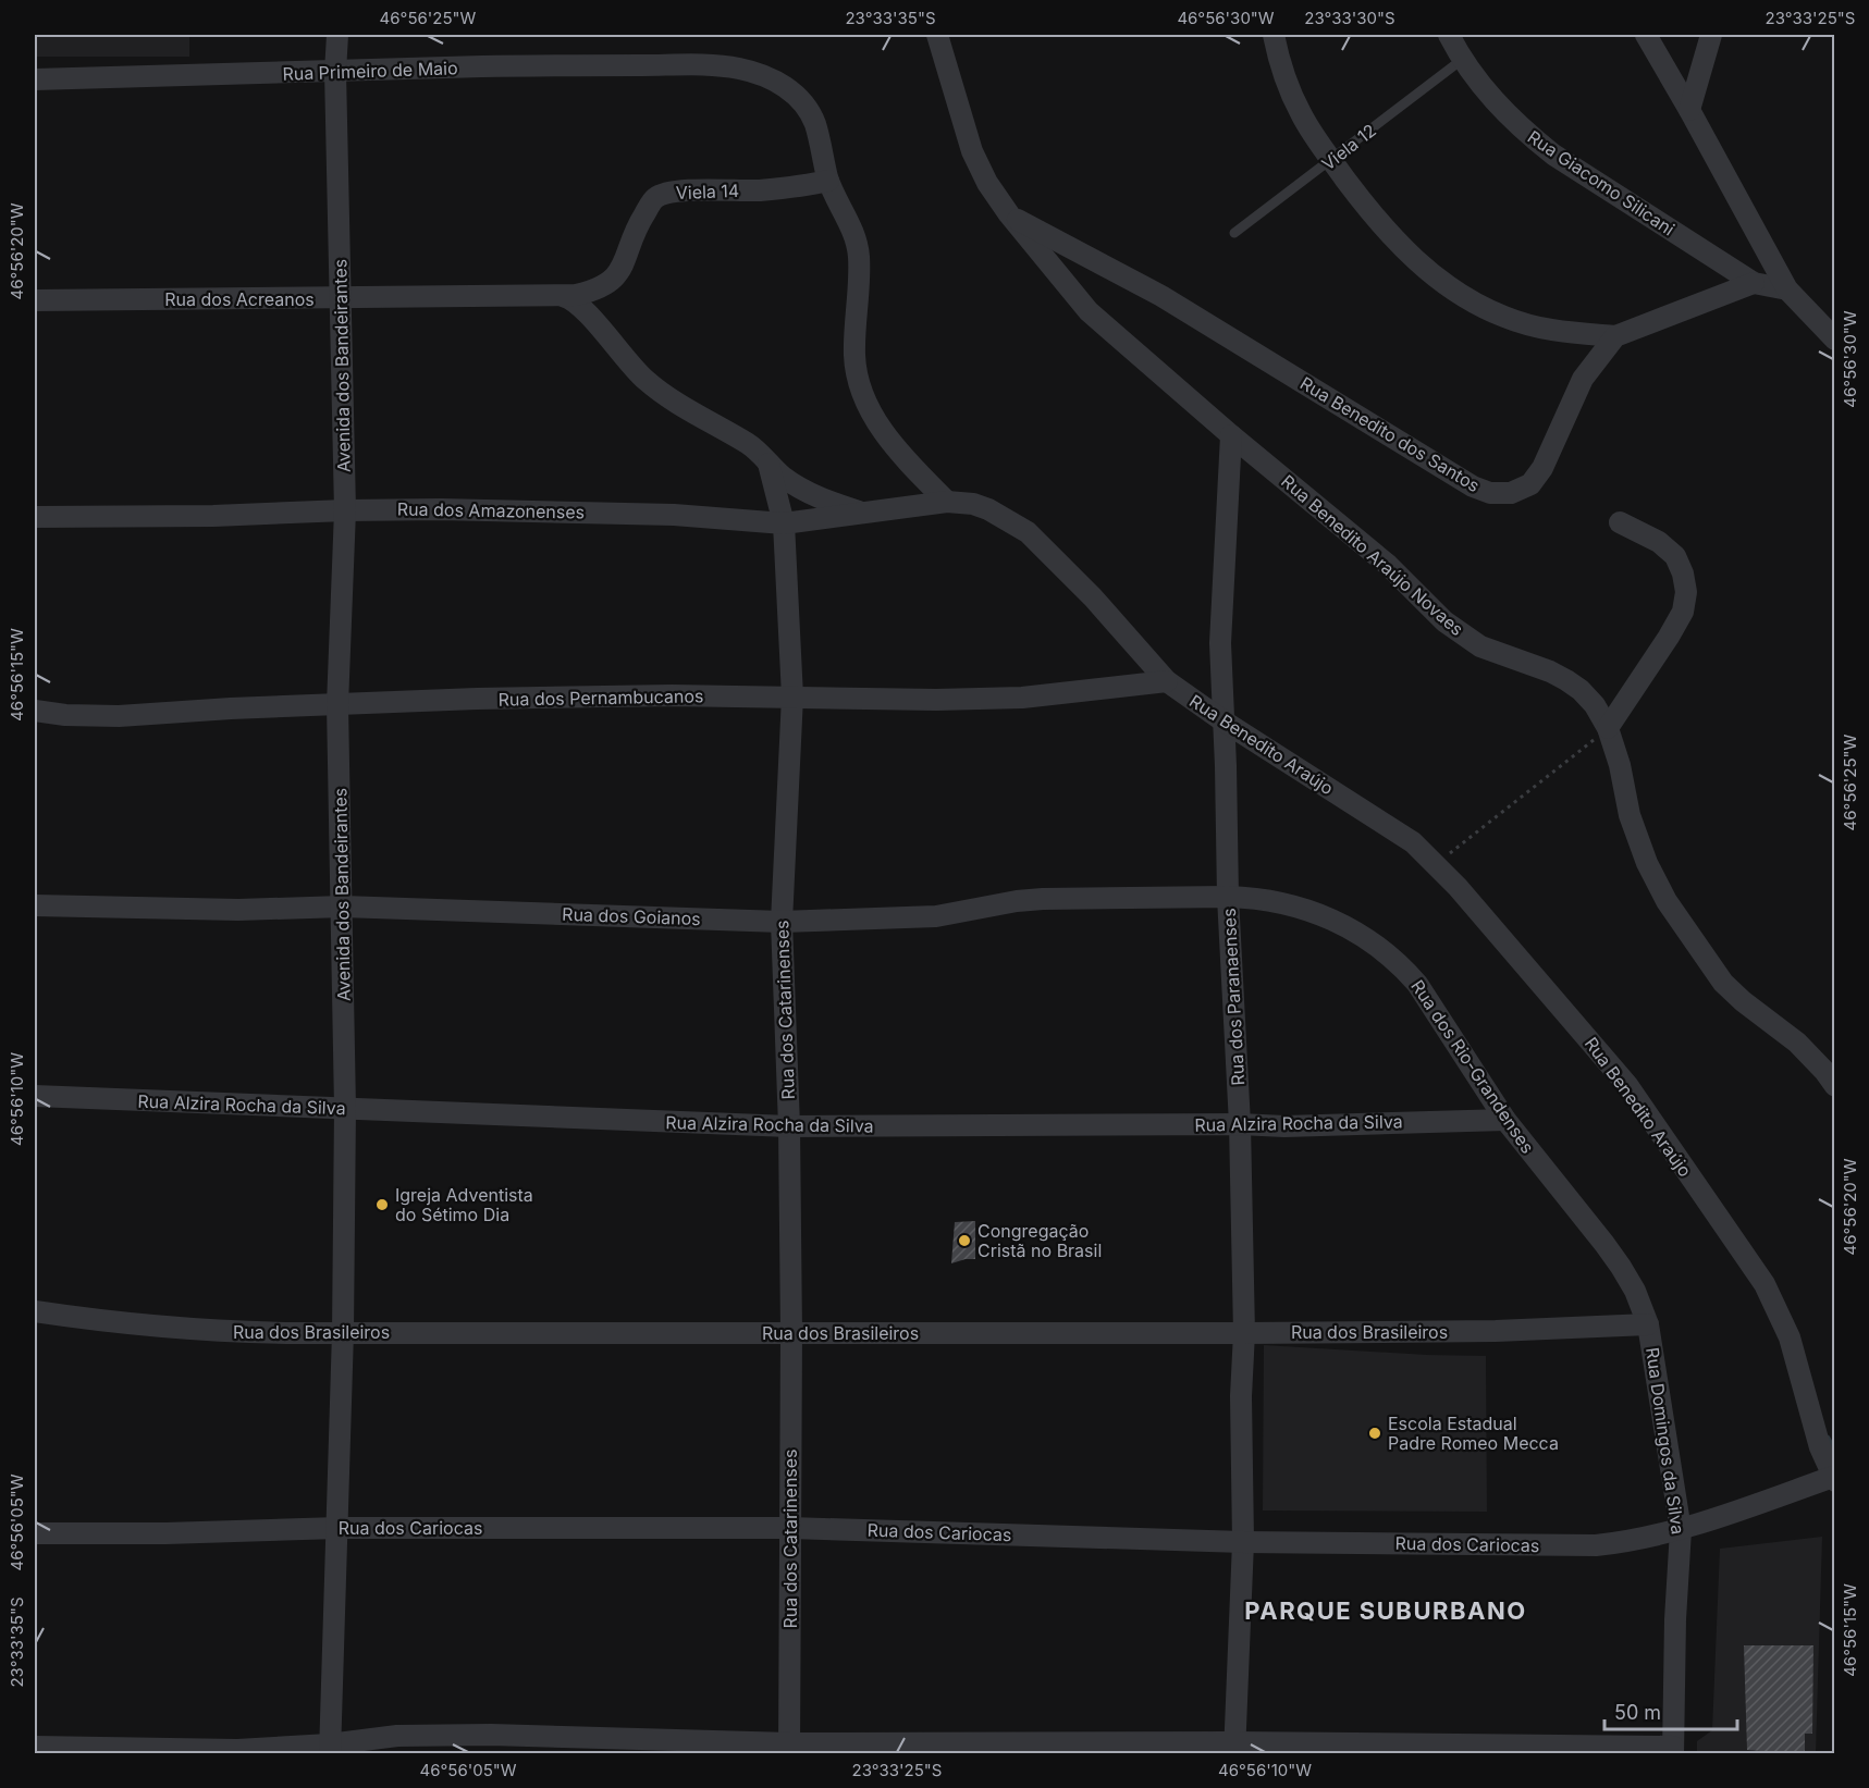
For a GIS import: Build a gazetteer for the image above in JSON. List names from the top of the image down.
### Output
{
  "streets": {
    "street": [
      "Rua Primeiro de Maio",
      "Rua Giacomo Silicani",
      "Viela 14",
      "Rua dos Acreanos",
      "Avenida dos Bandeirantes",
      "Rua Benedito dos Santos",
      "Rua dos Amazonenses",
      "Rua Benedito Araújo Novaes",
      "Rua dos Pernambucanos",
      "Rua Benedito Araújo",
      "Rua dos Goianos",
      "Rua dos Paranaenses",
      "Rua dos Catarinenses",
      "Rua dos Rio-Grandenses",
      "Rua Alzira Rocha da Silva",
      "Rua dos Brasileiros",
      "Rua Domingos da Silva",
      "Rua dos Cariocas"
    ],
    "lane": ["Viela 12"]
  },
  "crossings": [
    ["Rua Primeiro de Maio", "Viela 14"],
    ["Rua Primeiro de Maio", "Avenida dos Bandeirantes"],
    ["Viela 12", "Rua Giacomo Silicani"],
    ["Viela 14", "Rua dos Acreanos"],
    ["Rua dos Acreanos", "Avenida dos Bandeirantes"],
    ["Avenida dos Bandeirantes", "Rua dos Amazonenses"],
    ["Avenida dos Bandeirantes", "Rua dos Pernambucanos"],
    ["Avenida dos Bandeirantes", "Rua dos Goianos"],
    ["Avenida dos Bandeirantes", "Rua Alzira Rocha da Silva"],
    ["Avenida dos Bandeirantes", "Rua dos Brasileiros"],
    ["Avenida dos Bandeirantes", "Rua dos Cariocas"],
    ["Rua Benedito dos Santos", "Rua Benedito Araújo Novaes"],
    ["Rua dos Amazonenses", "Rua Benedito Araújo"],
    ["Rua dos Amazonenses", "Rua dos Catarinenses"],
    ["Rua Benedito Araújo Novaes", "Rua dos Paranaenses"],
    ["Rua dos Pernambucanos", "Rua Benedito Araújo"],
    ["Rua dos Pernambucanos", "Rua dos Catarinenses"],
    ["Rua Benedito Araújo", "Rua dos Paranaenses"],
    ["Rua Benedito Araújo", "Rua dos Cariocas"],
    ["Rua dos Goianos", "Rua dos Paranaenses"],
    ["Rua dos Goianos", "Rua dos Catarinenses"],
    ["Rua dos Goianos", "Rua dos Rio-Grandenses"],
    ["Rua dos Paranaenses", "Rua dos Rio-Grandenses"],
    ["Rua dos Paranaenses", "Rua Alzira Rocha da Silva"],
    ["Rua dos Paranaenses", "Rua dos Brasileiros"],
    ["Rua dos Paranaenses", "Rua dos Cariocas"],
    ["Rua dos Catarinenses", "Rua Alzira Rocha da Silva"],
    ["Rua dos Catarinenses", "Rua dos Brasileiros"],
    ["Rua dos Catarinenses", "Rua dos Cariocas"],
    ["Rua dos Rio-Grandenses", "Rua Alzira Rocha da Silva"],
    ["Rua dos Rio-Grandenses", "Rua dos Brasileiros"],
    ["Rua dos Rio-Grandenses", "Rua Domingos da Silva"],
    ["Rua dos Brasileiros", "Rua Domingos da Silva"],
    ["Rua Domingos da Silva", "Rua dos Cariocas"]
  ],
  "districts": ["PARQUE SUBURBANO"],
  "places": ["Igreja Adventista do Sétimo Dia", "Congregação Cristã no Brasil", "Escola Estadual Padre Romeo Mecca"],
  "scale_bar": "50 m",
  "coordinates": [
    "46°56'25\"W",
    "23°33'35\"S",
    "46°56'30\"W",
    "23°33'30\"S",
    "23°33'25\"S",
    "46°56'20\"W",
    "46°56'15\"W",
    "46°56'10\"W",
    "46°56'05\"W"
  ]
}
